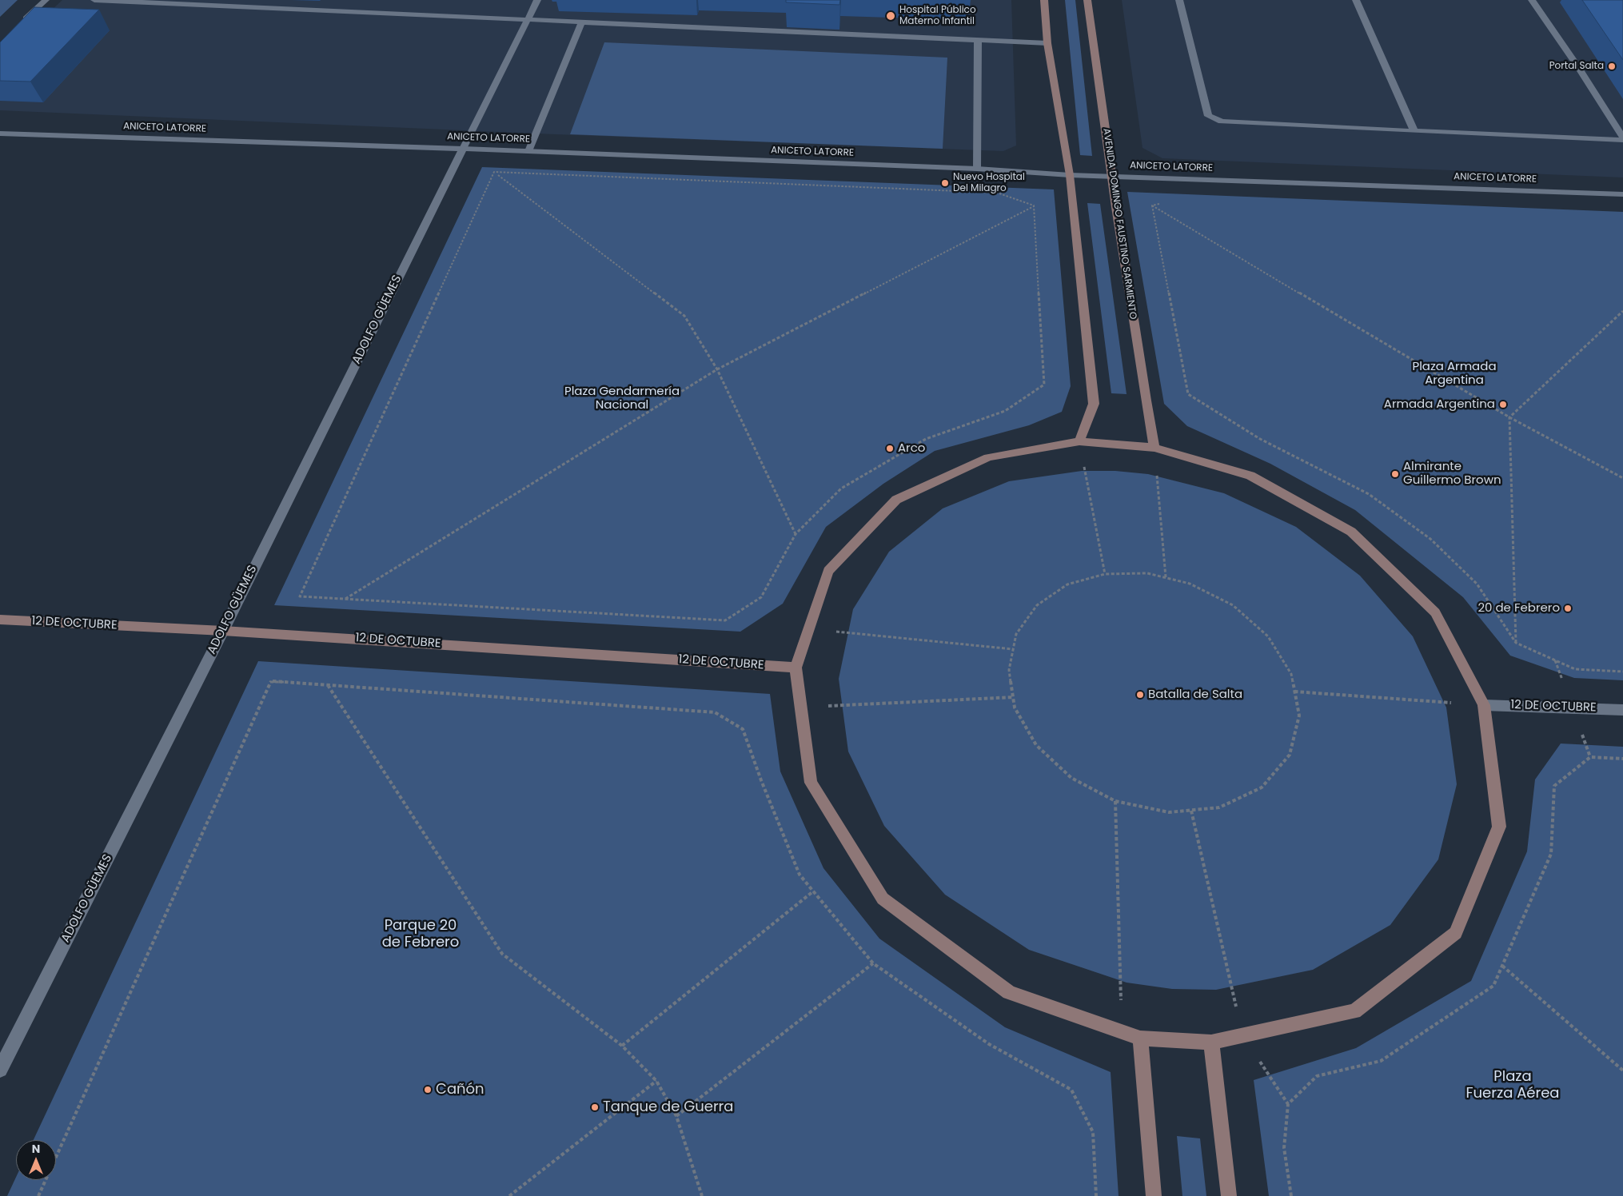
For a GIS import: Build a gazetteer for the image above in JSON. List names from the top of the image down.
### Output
{
  "streets": {
    "main road": ["AVENIDA DOMINGO FAUSTINO SARMIENTO", "12 DE OCTUBRE"],
    "street": ["ANICETO LATORRE", "ADOLFO GÜEMES"]
  },
  "crossings": [
    ["ANICETO LATORRE", "AVENIDA DOMINGO FAUSTINO SARMIENTO"],
    ["ANICETO LATORRE", "ADOLFO GÜEMES"],
    ["ADOLFO GÜEMES", "12 DE OCTUBRE"]
  ],
  "parks": [
    "Plaza Armada Argentina",
    "Plaza Gendarmería Nacional",
    "Parque 20 de Febrero",
    "Plaza Fuerza Aérea"
  ],
  "places": [
    "Hospital Público Materno Infantil",
    "Portal Salta",
    "Nuevo Hospital Del Milagro",
    "Armada Argentina",
    "Arco",
    "Almirante Guillermo Brown",
    "20 de Febrero",
    "Batalla de Salta",
    "Cañón",
    "Tanque de Guerra"
  ],
  "north": "top"
}
